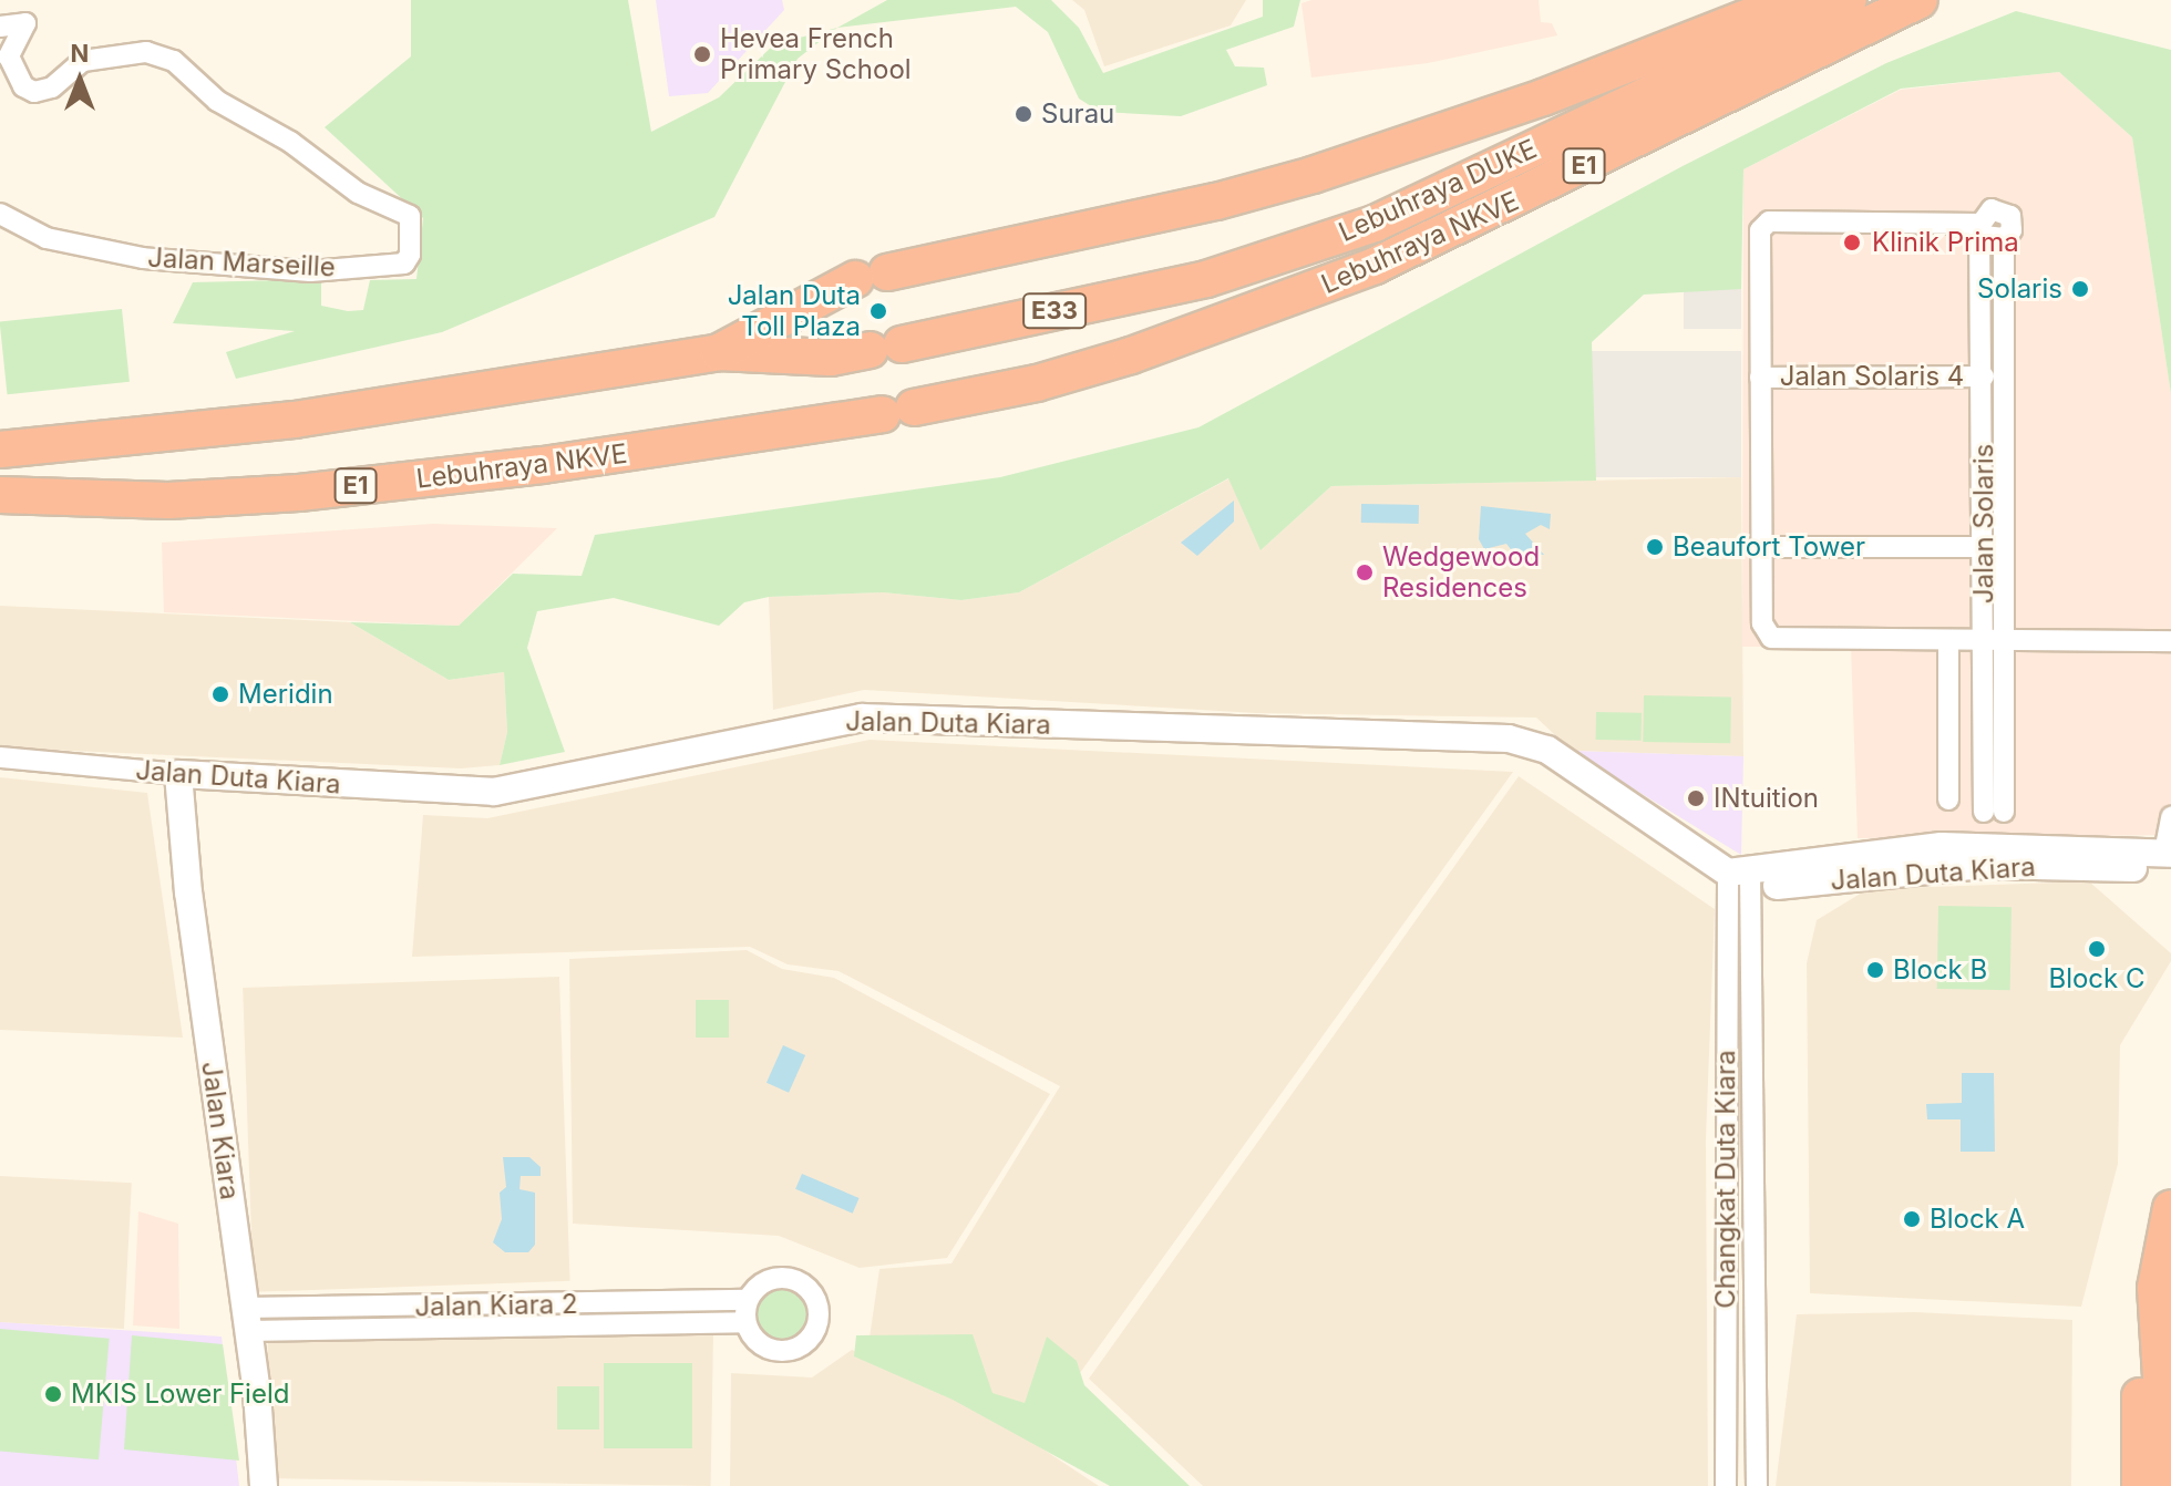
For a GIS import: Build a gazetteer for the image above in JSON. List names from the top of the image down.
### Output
{
  "streets": {
    "highway": [
      "E1",
      "Lebuhraya DUKE",
      "Lebuhraya NKVE",
      "E33"
    ],
    "main road": ["Jalan Duta Kiara", "Jalan Kiara"],
    "street": [
      "Jalan Marseille",
      "Jalan Solaris 4",
      "Jalan Solaris",
      "Changkat Duta Kiara",
      "Jalan Kiara 2"
    ]
  },
  "crossings": [
    ["Jalan Solaris 4", "Jalan Solaris"],
    ["Jalan Duta Kiara", "Jalan Kiara"],
    ["Jalan Duta Kiara", "Changkat Duta Kiara"],
    ["Jalan Kiara", "Jalan Kiara 2"]
  ],
  "places": [
    "Hevea French Primary School",
    "Surau",
    "Klinik Prima",
    "Solaris",
    "Jalan Duta Toll Plaza",
    "Beaufort Tower",
    "Wedgewood Residences",
    "Meridin",
    "INtuition",
    "Block C",
    "Block B",
    "Block A",
    "MKIS Lower Field"
  ],
  "north": "top"
}
